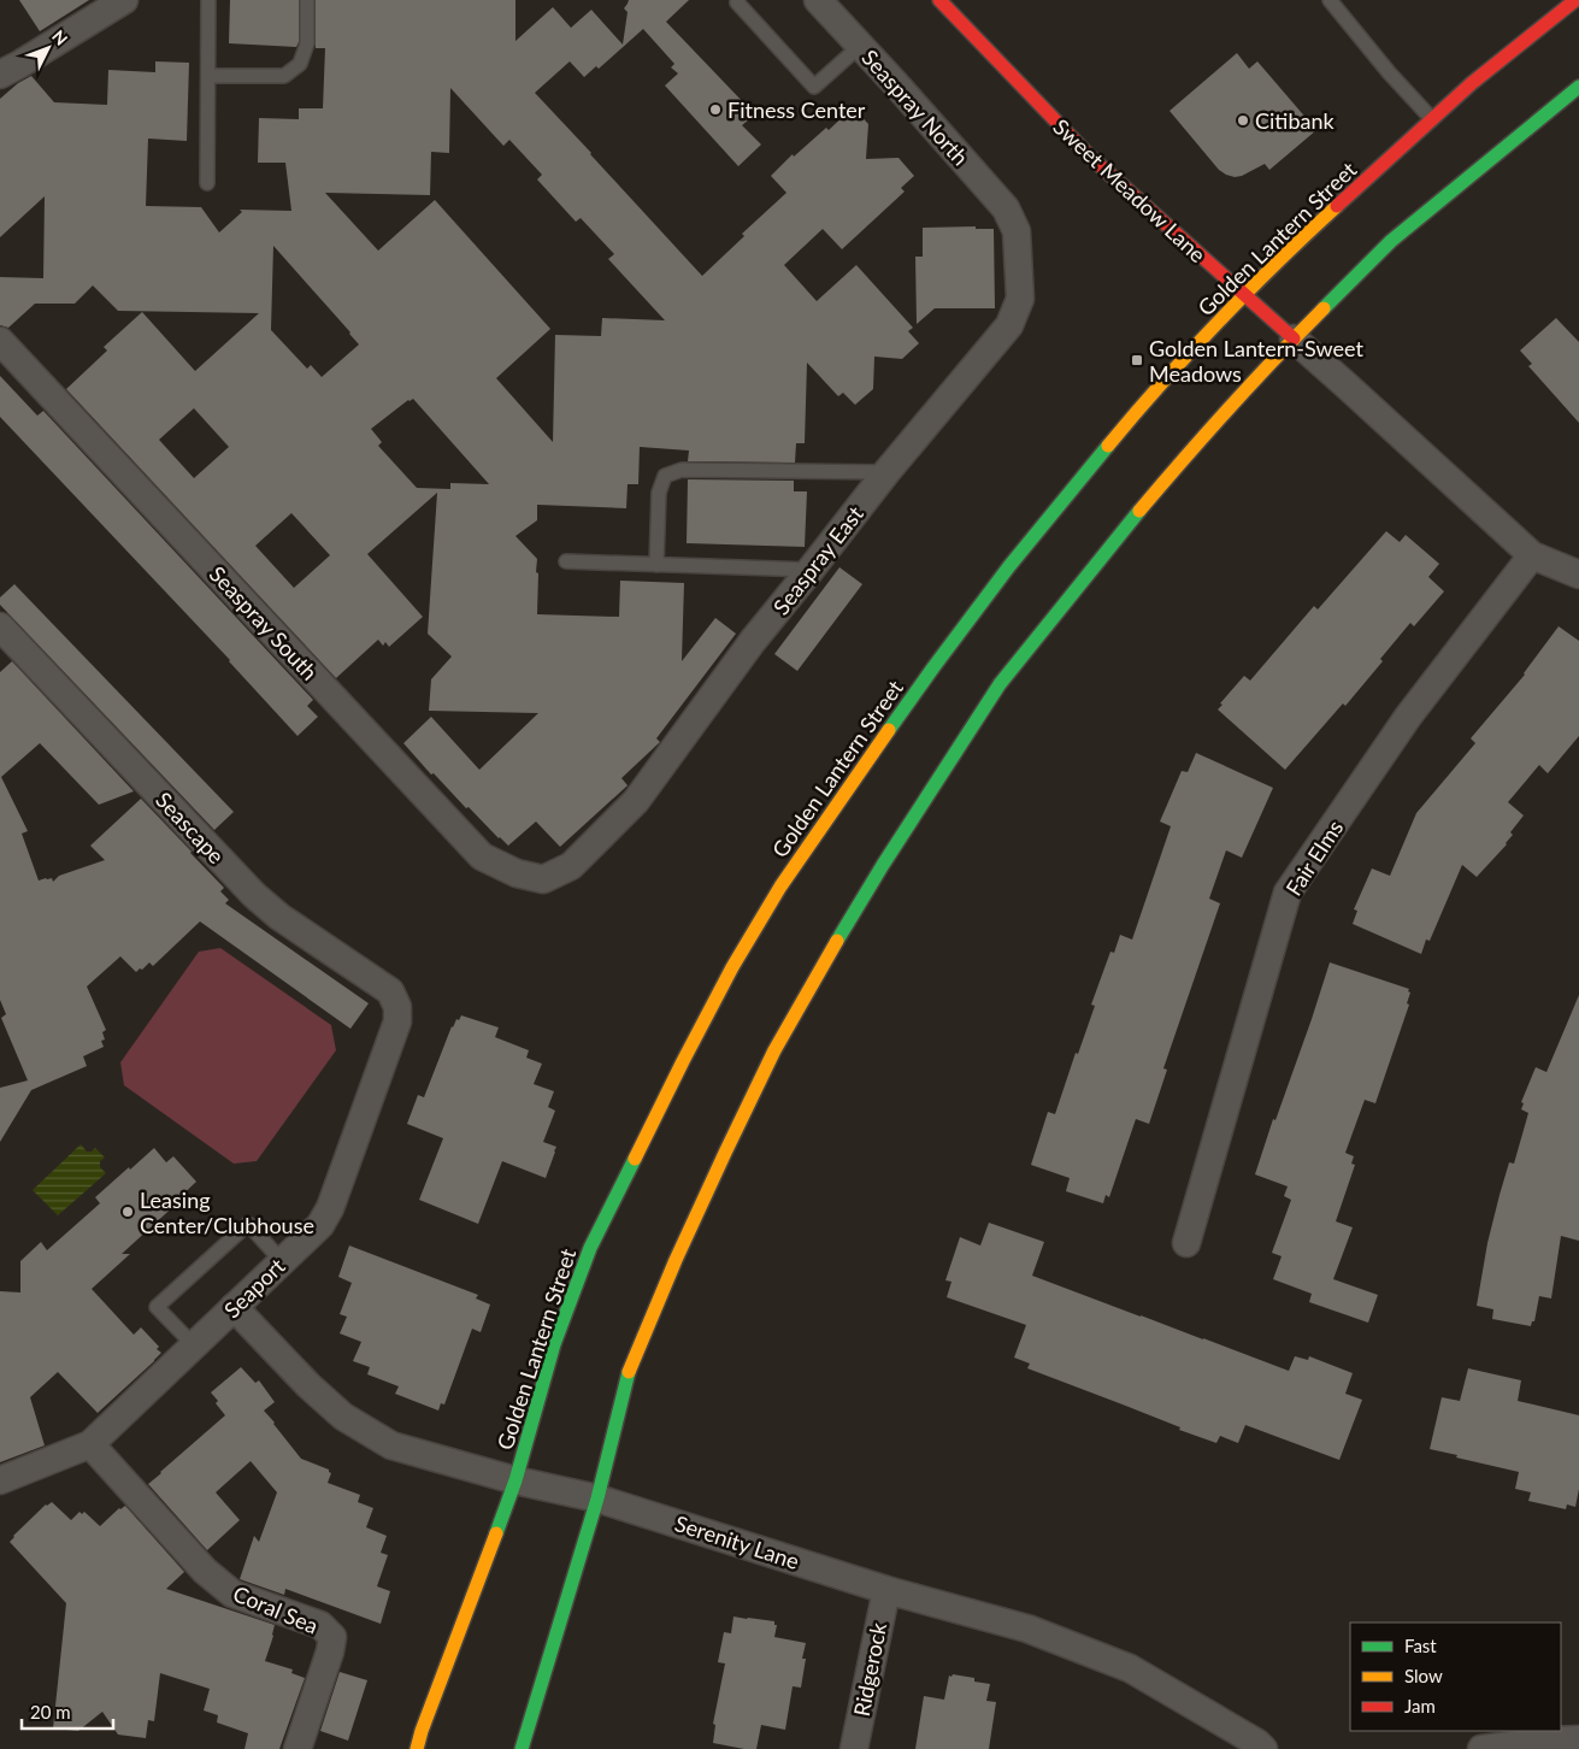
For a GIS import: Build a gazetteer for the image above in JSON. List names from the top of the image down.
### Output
{
  "streets": {
    "main road": ["Sweet Meadow Lane", "Golden Lantern Street"],
    "street": [
      "Seaspray North",
      "Seaspray East",
      "Seaspray South",
      "Seascape",
      "Fair Elms",
      "Seaport",
      "Serenity Lane",
      "Coral Sea",
      "Ridgerock"
    ]
  },
  "crossings": [
    ["Seaspray North", "Seaspray East"],
    ["Sweet Meadow Lane", "Golden Lantern Street"],
    ["Sweet Meadow Lane", "Fair Elms"],
    ["Golden Lantern Street", "Serenity Lane"],
    ["Seaspray East", "Seaspray South"],
    ["Seascape", "Seaport"],
    ["Seaport", "Serenity Lane"],
    ["Seaport", "Coral Sea"],
    ["Serenity Lane", "Ridgerock"]
  ],
  "places": {
    "other": ["Fitness Center", "Citibank", "Leasing Center/Clubhouse"],
    "transit": ["Golden Lantern-Sweet Meadows"]
  },
  "legend": ["Fast", "Slow", "Jam"],
  "scale_bar": "20 m",
  "north": "top right"
}
